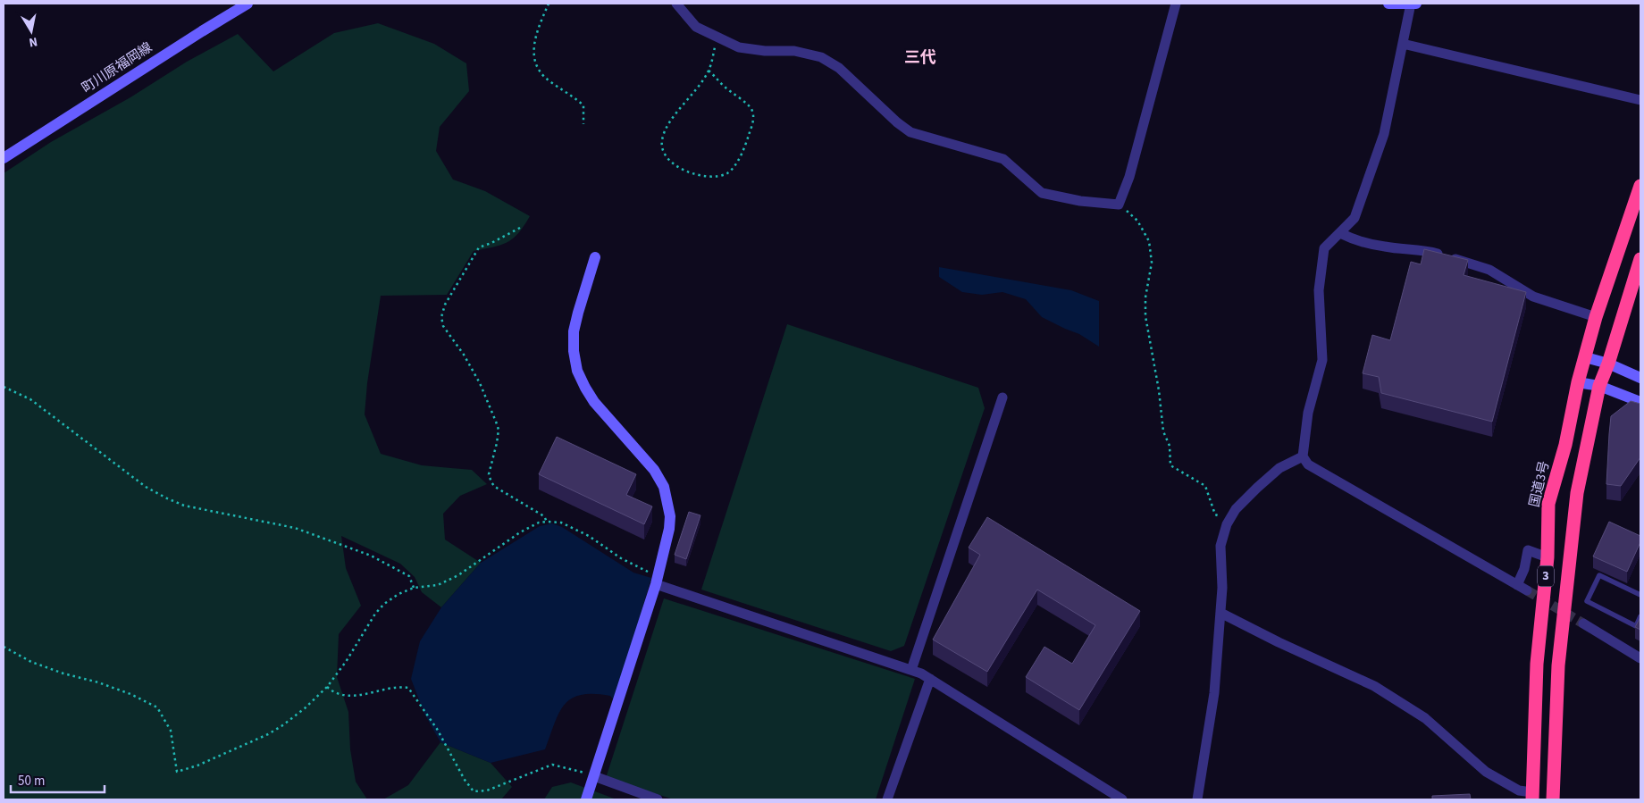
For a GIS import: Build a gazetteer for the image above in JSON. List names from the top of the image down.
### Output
{
  "streets": {
    "highway": ["国道3号", "3"],
    "street": ["町川原福岡線"]
  },
  "districts": ["三代"],
  "scale_bar": "50 m",
  "north": "bottom"
}
